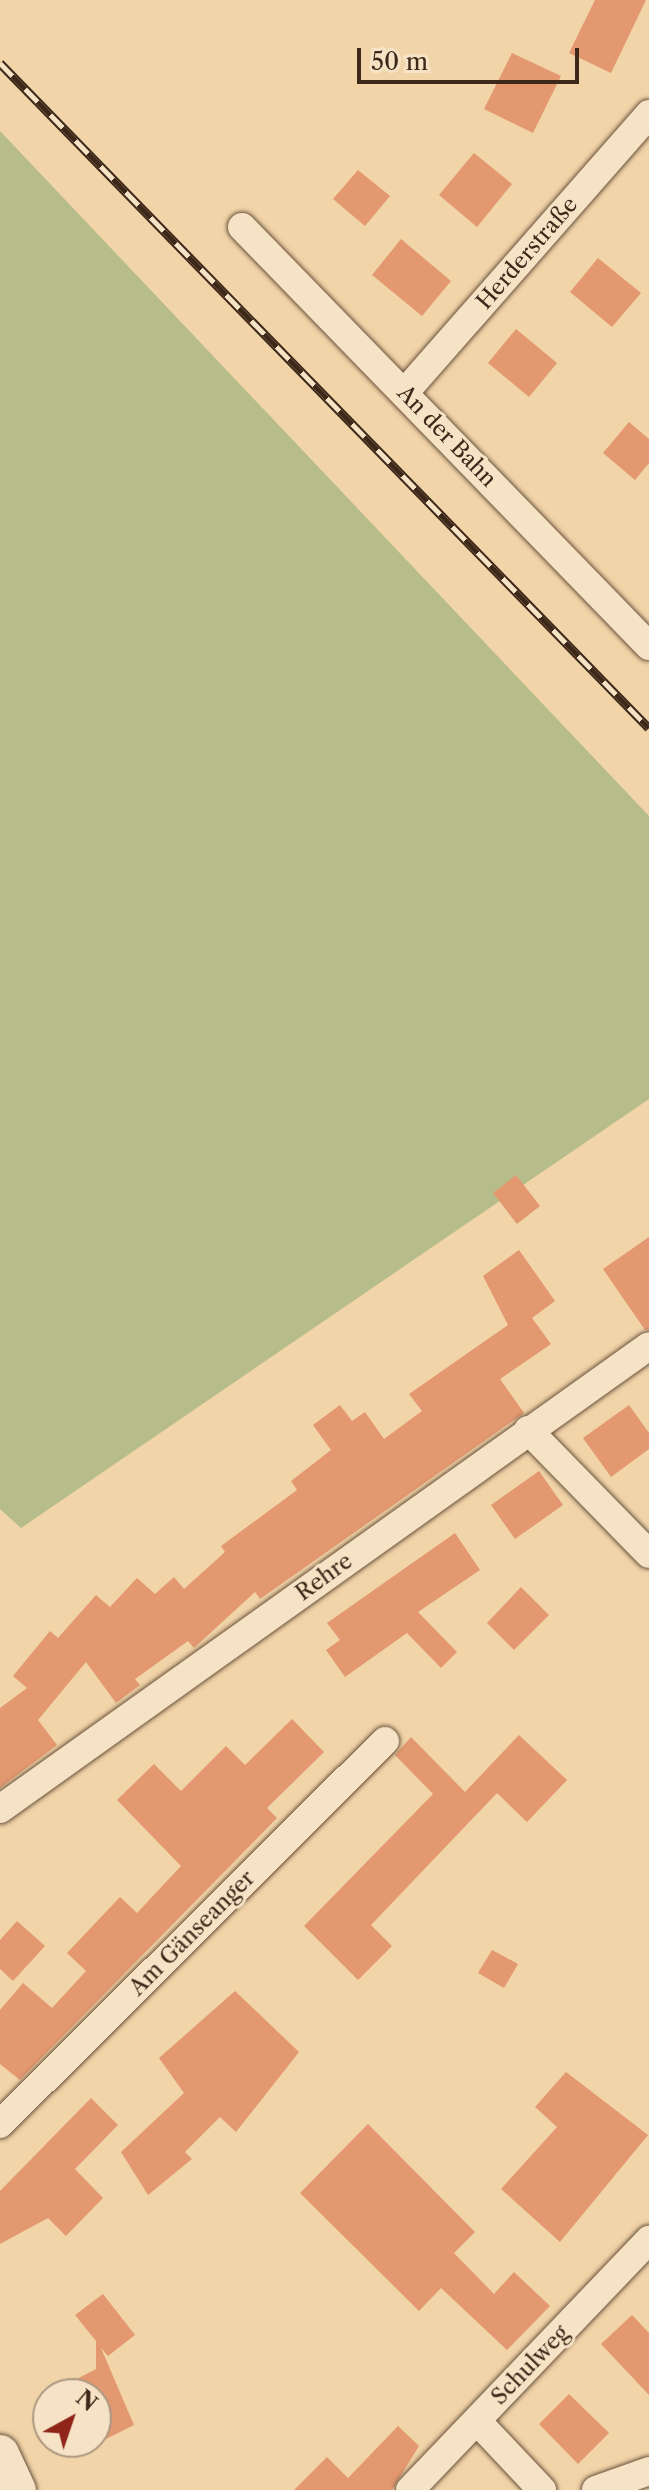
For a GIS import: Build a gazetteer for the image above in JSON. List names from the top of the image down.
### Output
{
  "streets": {
    "street": [
      "Herderstraße",
      "An der Bahn",
      "Rehre",
      "Am Gänseanger",
      "Schulweg"
    ]
  },
  "crossings": [
    ["Herderstraße", "An der Bahn"]
  ],
  "scale_bar": "50 m",
  "north": "top right"
}
